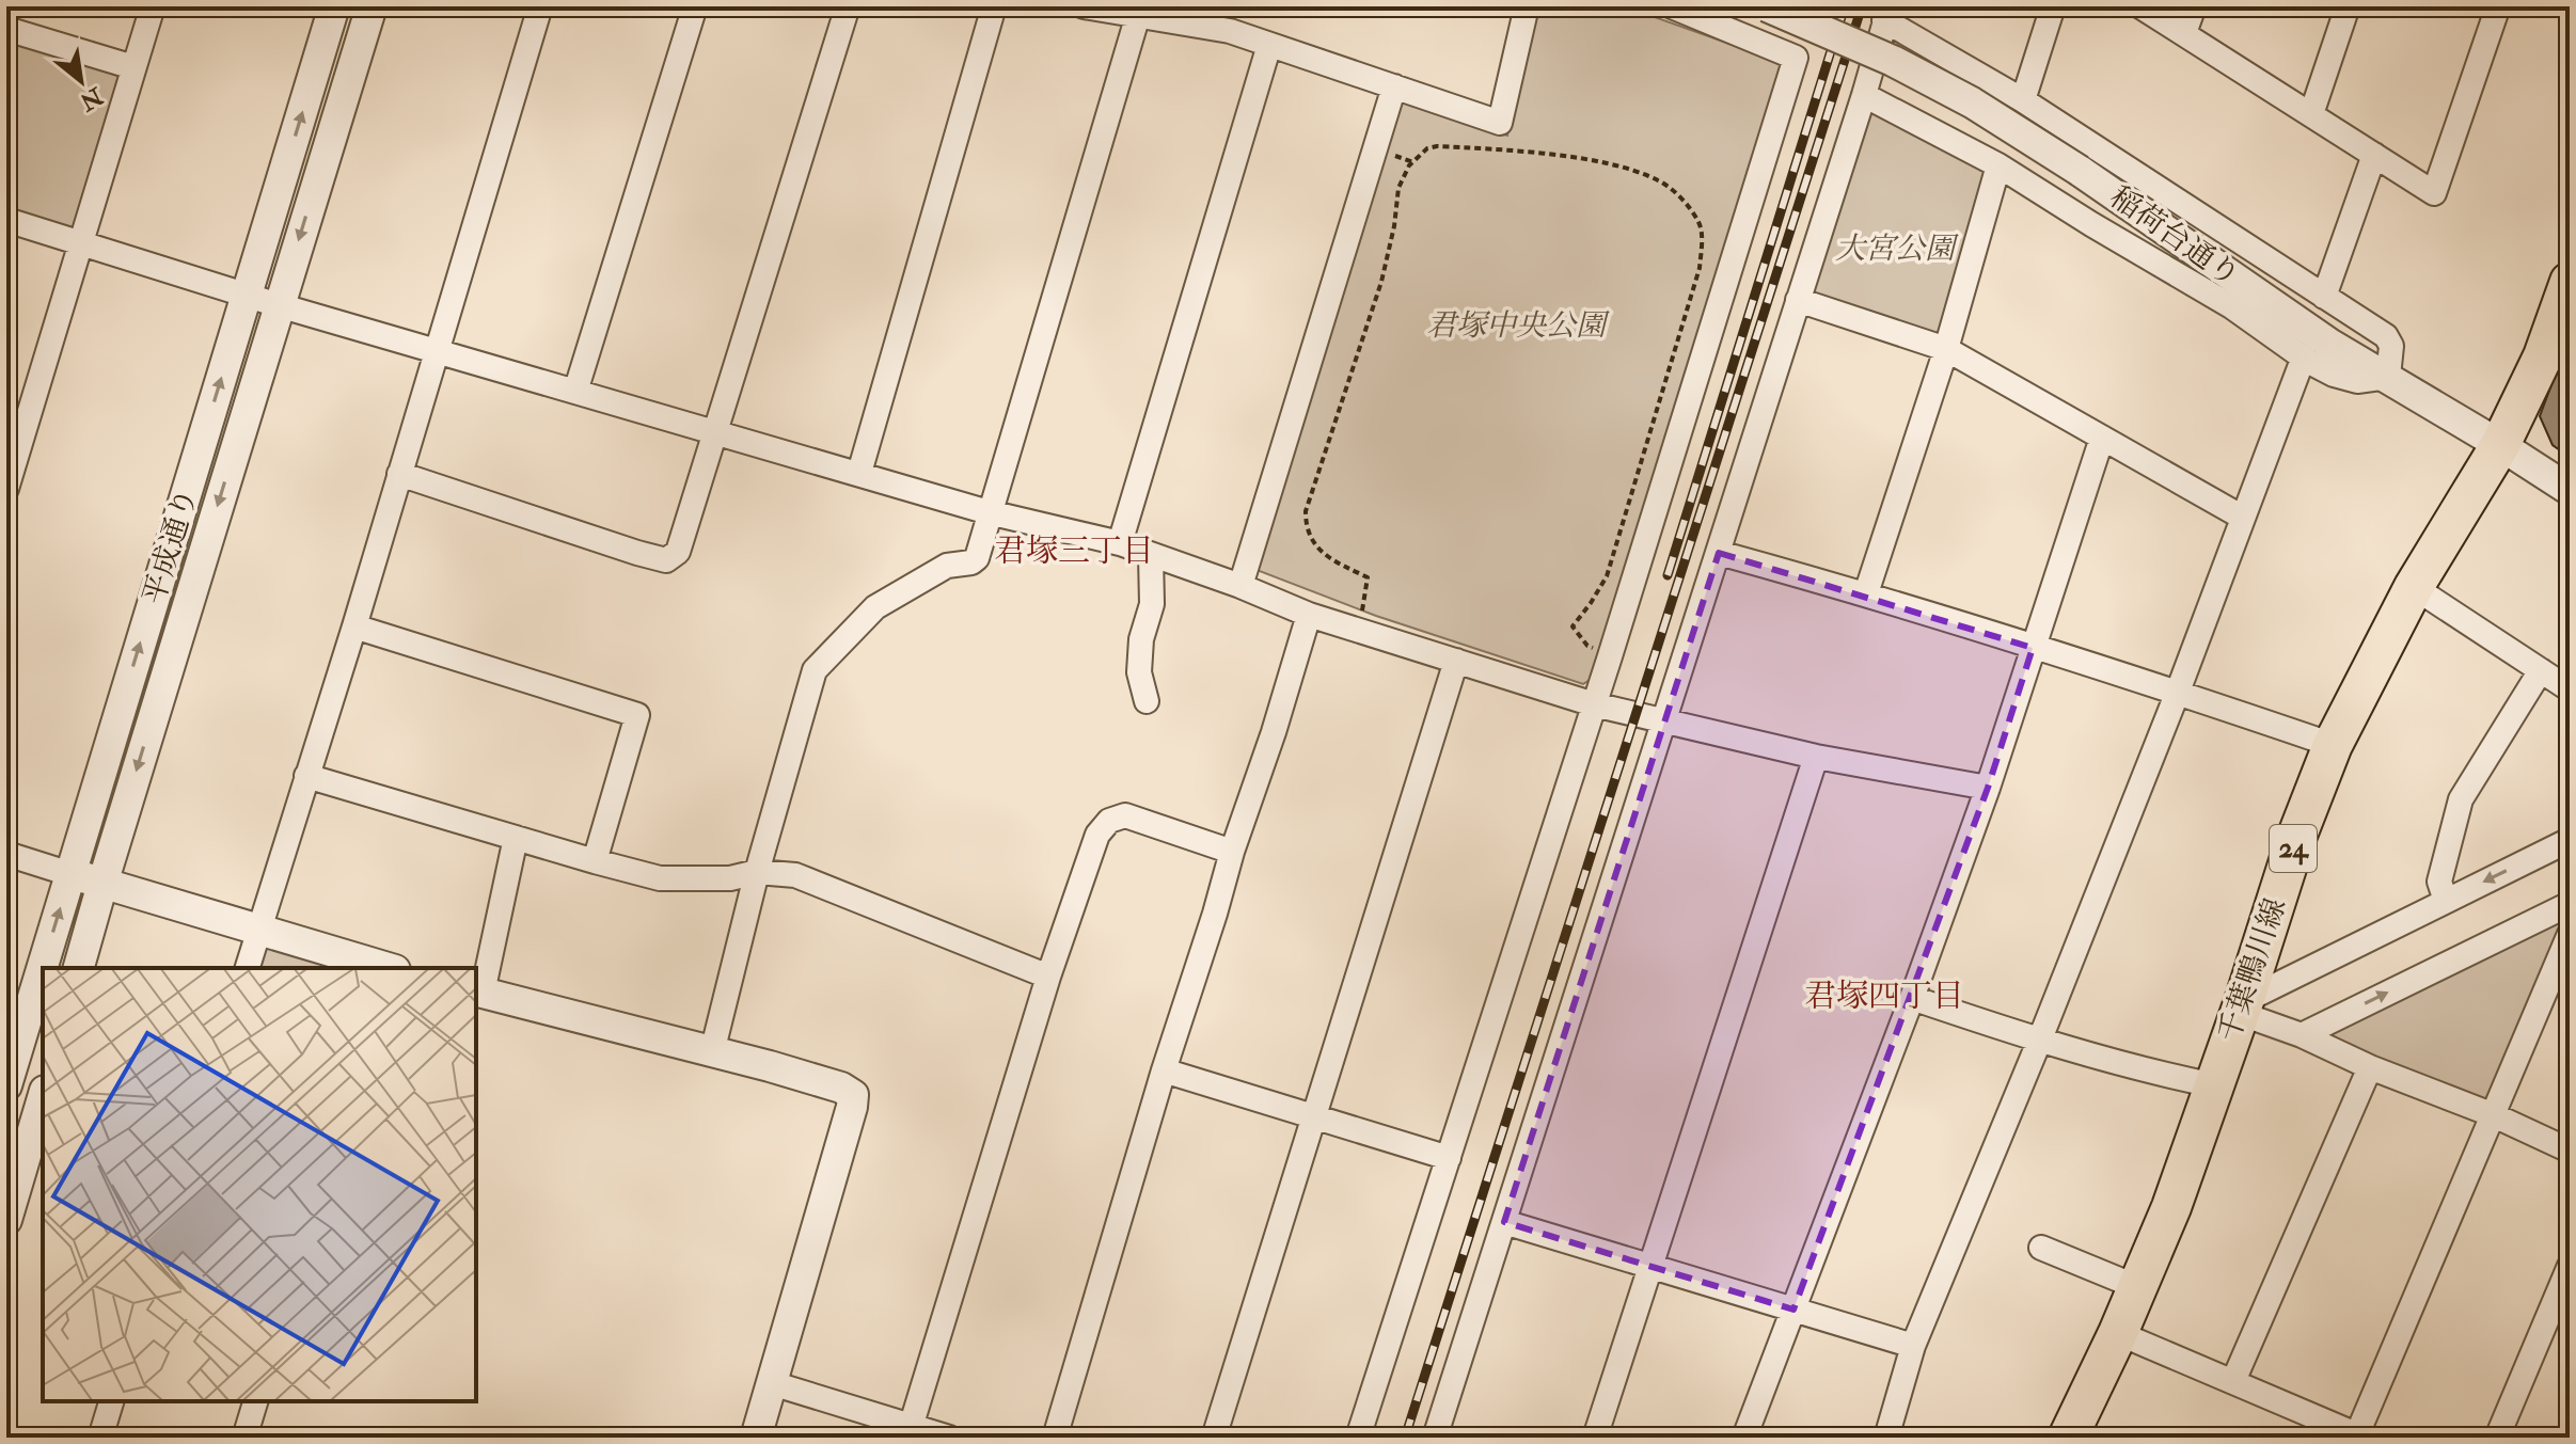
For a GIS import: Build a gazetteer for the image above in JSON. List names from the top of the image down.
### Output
{
  "streets": {
    "main road": ["24", "千葉鴨川線"],
    "street": ["稲荷台通り", "平成通り"]
  },
  "crossings": [
    ["稲荷台通り", "千葉鴨川線"]
  ],
  "districts": ["君塚三丁目", "君塚四丁目"],
  "parks": ["大宮公園", "君塚中央公園"],
  "north": "bottom right"
}
